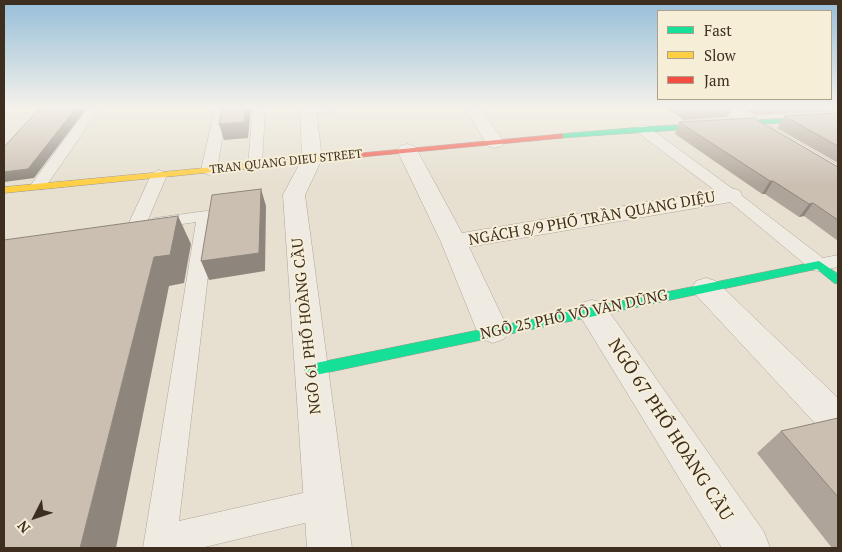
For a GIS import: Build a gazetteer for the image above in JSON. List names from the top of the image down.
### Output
{
  "streets": {
    "street": [
      "TRAN QUANG DIEU STREET",
      "NGÁCH 8/9 PHỐ TRẦN QUANG DIỆU",
      "NGÕ 25 PHỐ VÕ VĂN DŨNG",
      "NGÕ 61 PHỐ HOÀNG CẦU",
      "NGÕ 67 PHỐ HOÀNG CẦU"
    ]
  },
  "crossings": [
    ["TRAN QUANG DIEU STREET", "NGÕ 61 PHỐ HOÀNG CẦU"],
    ["NGÕ 25 PHỐ VÕ VĂN DŨNG", "NGÕ 61 PHỐ HOÀNG CẦU"],
    ["NGÕ 25 PHỐ VÕ VĂN DŨNG", "NGÕ 67 PHỐ HOÀNG CẦU"]
  ],
  "legend": ["Fast", "Slow", "Jam"],
  "north": "bottom left"
}
